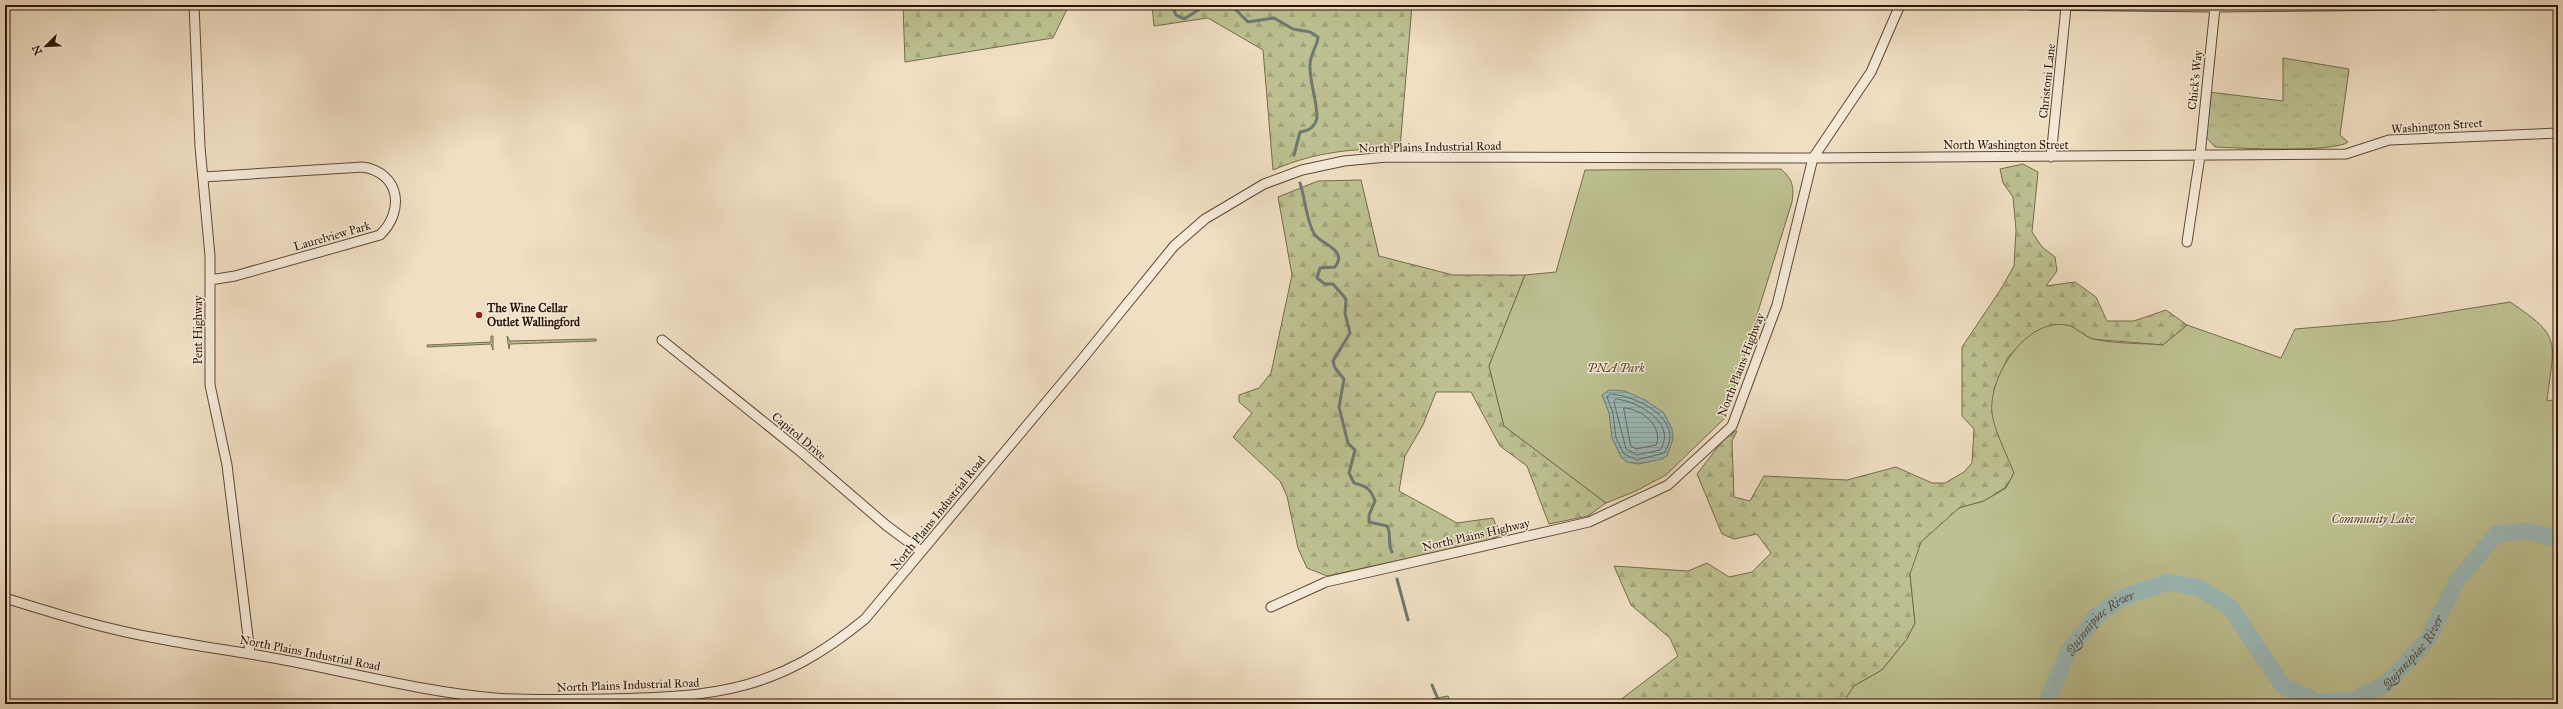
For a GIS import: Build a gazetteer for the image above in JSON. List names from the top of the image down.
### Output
{
  "streets": {
    "street": [
      "Chick's Way",
      "Christoni Lane",
      "Washington Street",
      "North Washington Street",
      "North Plains Industrial Road",
      "Laurelview Park",
      "Pent Highway",
      "North Plains Highway",
      "Capitol Drive"
    ]
  },
  "crossings": [
    ["Chick's Way", "Washington Street"],
    ["Chick's Way", "North Washington Street"],
    ["Christoni Lane", "North Washington Street"],
    ["Washington Street", "North Washington Street"],
    ["North Washington Street", "North Plains Industrial Road"],
    ["North Washington Street", "North Plains Highway"],
    ["North Plains Industrial Road", "Pent Highway"],
    ["North Plains Industrial Road", "North Plains Highway"],
    ["North Plains Industrial Road", "Capitol Drive"],
    ["Laurelview Park", "Pent Highway"]
  ],
  "water": ["Quinnipiac River"],
  "parks": ["PNA Park", "Community Lake"],
  "places": ["The Wine Cellar Outlet Wallingford"],
  "north": "bottom left"
}
